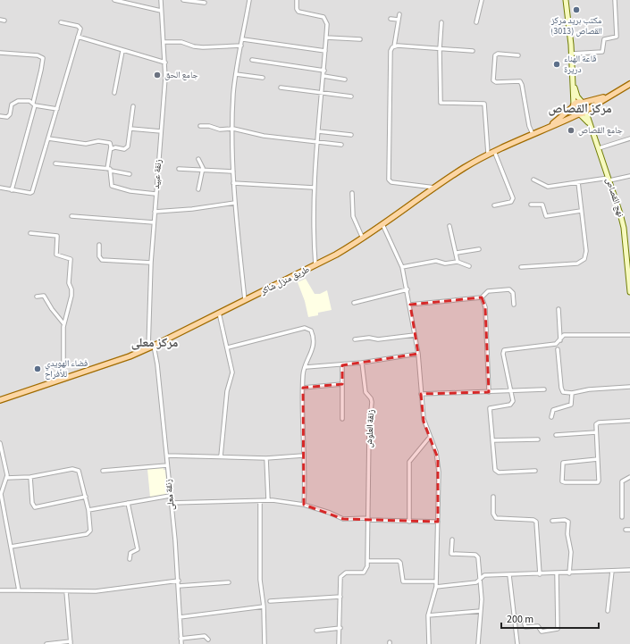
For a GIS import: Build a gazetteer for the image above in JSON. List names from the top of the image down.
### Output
{
  "streets": {
    "main road": ["طريق منزل شاكر"],
    "street": [
      "زنقة عبيد",
      "نهج القصاص",
      "زنقة العلوش",
      "زنقة معلى"
    ]
  },
  "crossings": [
    ["زنقة عبيد", "طريق منزل شاكر"],
    ["زنقة عبيد", "زنقة معلى"],
    ["نهج القصاص", "طريق منزل شاكر"],
    ["طريق منزل شاكر", "زنقة معلى"]
  ],
  "districts": ["مركز القصاص", "مركز معلى"],
  "places": [
    "مكتب بريد مركز القصاص (3013)",
    "قاعة الهناء دريرة",
    "جامع الحق",
    "جامع القصاص",
    "فضاء الهويدي للأفراح"
  ],
  "scale_bar": "200 m"
}
